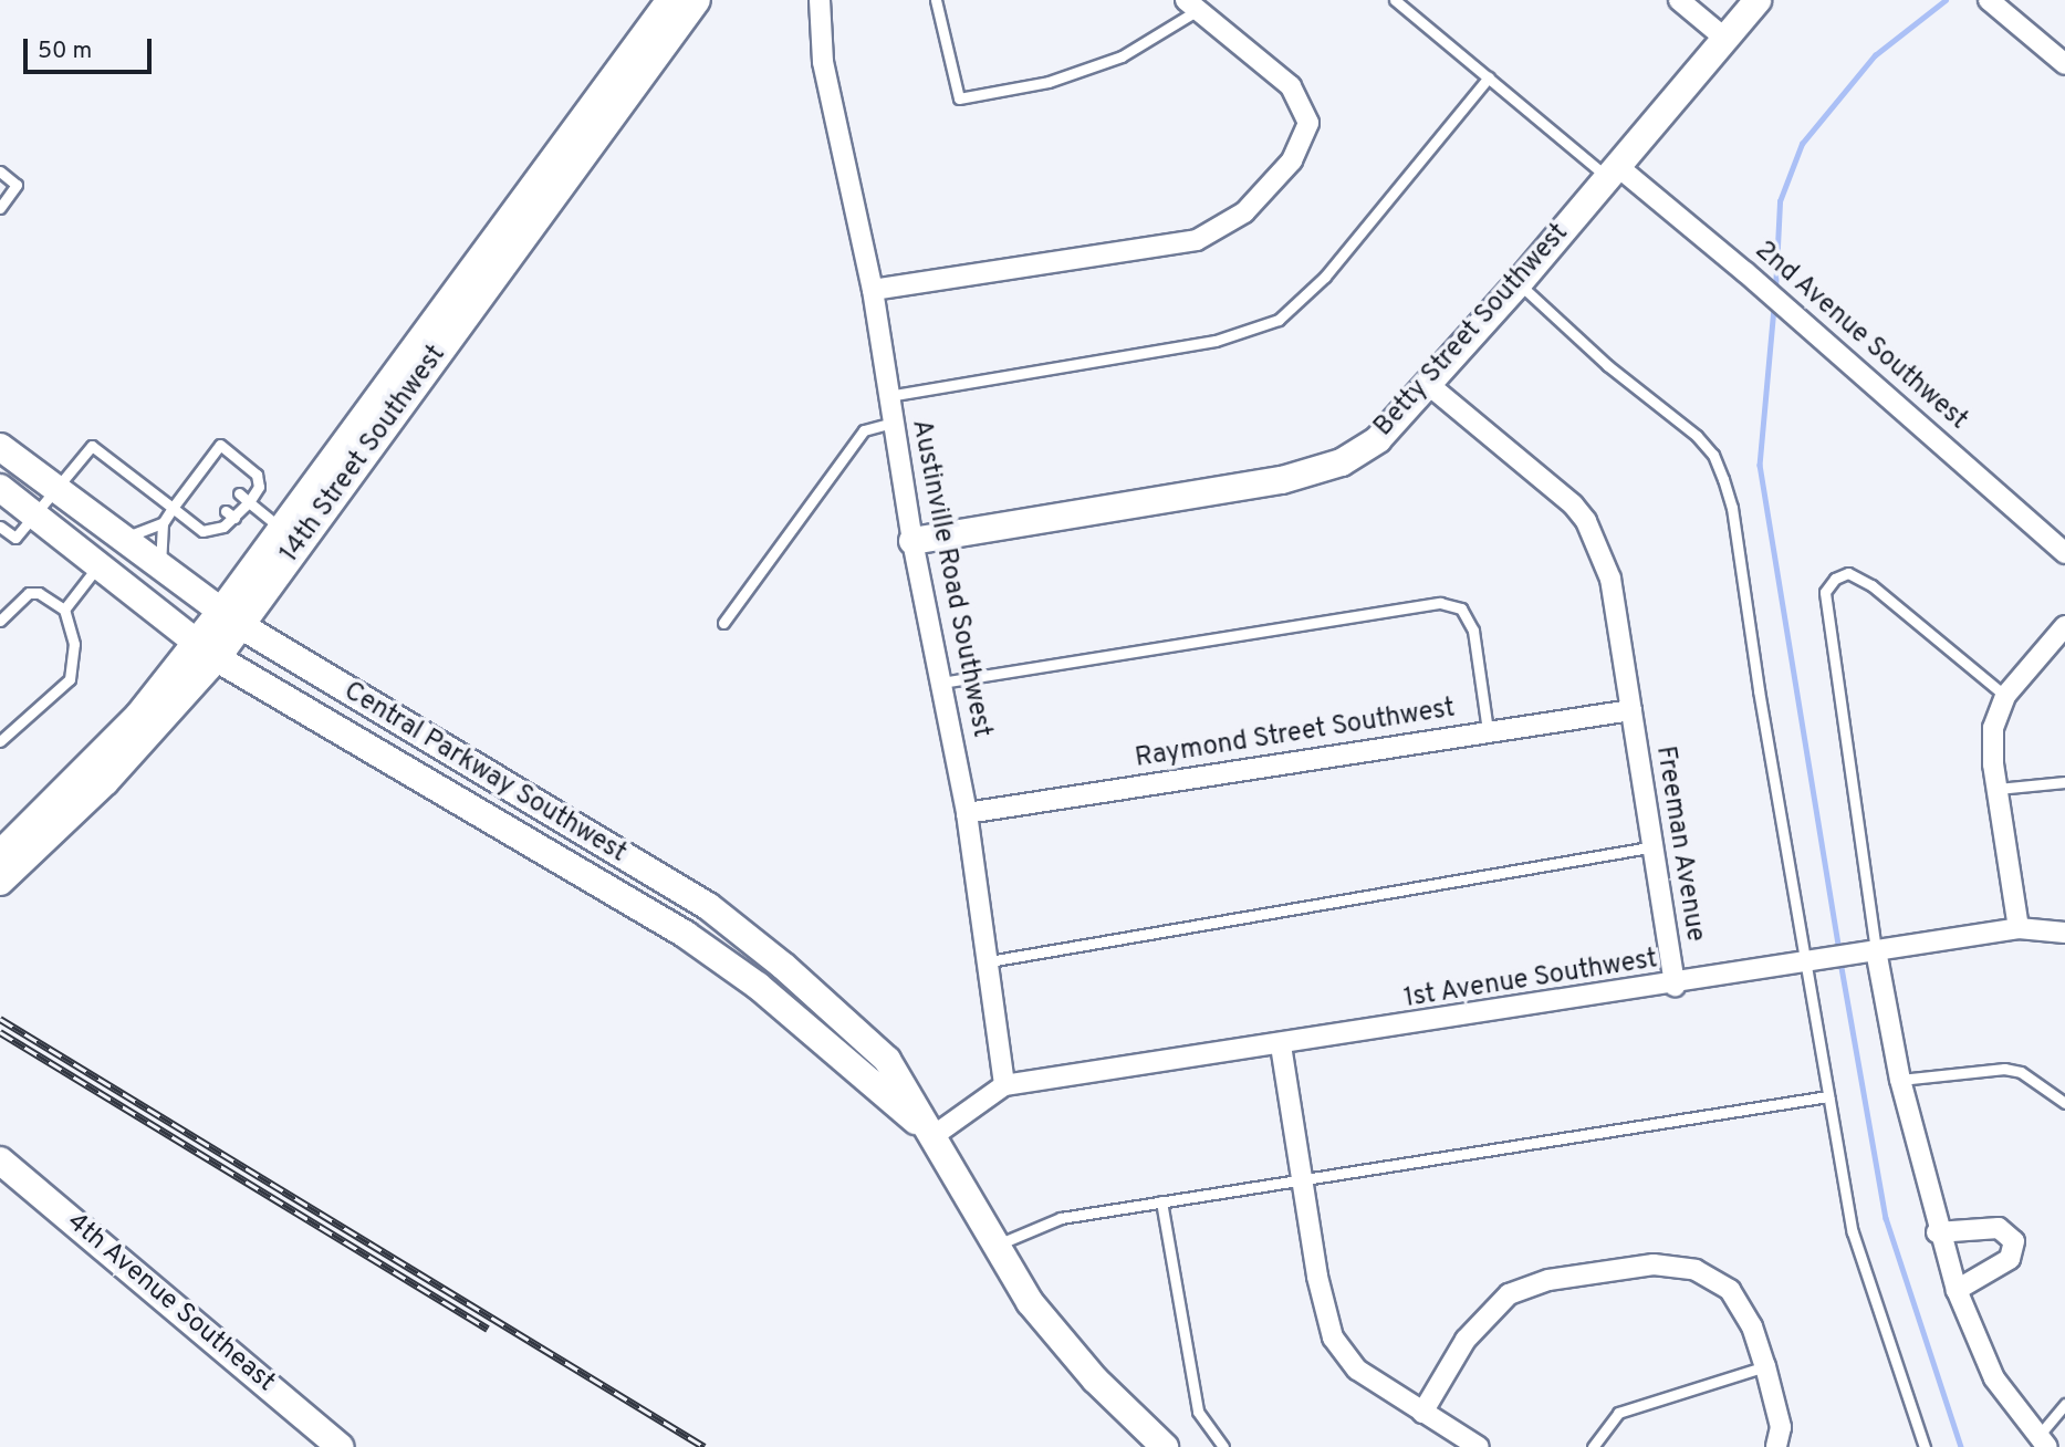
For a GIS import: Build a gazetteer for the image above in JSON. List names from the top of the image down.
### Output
{
  "streets": {
    "street": [
      "Betty Street Southwest",
      "2nd Avenue Southwest",
      "14th Street Southwest",
      "Austinville Road Southwest",
      "Raymond Street Southwest",
      "Central Parkway Southwest",
      "Freeman Avenue",
      "1st Avenue Southwest",
      "4th Avenue Southeast"
    ]
  },
  "crossings": [
    ["Betty Street Southwest", "2nd Avenue Southwest"],
    ["Betty Street Southwest", "Austinville Road Southwest"],
    ["Betty Street Southwest", "Freeman Avenue"],
    ["14th Street Southwest", "Central Parkway Southwest"],
    ["Austinville Road Southwest", "Raymond Street Southwest"],
    ["Austinville Road Southwest", "1st Avenue Southwest"],
    ["Raymond Street Southwest", "Freeman Avenue"],
    ["Freeman Avenue", "1st Avenue Southwest"]
  ],
  "scale_bar": "50 m"
}
